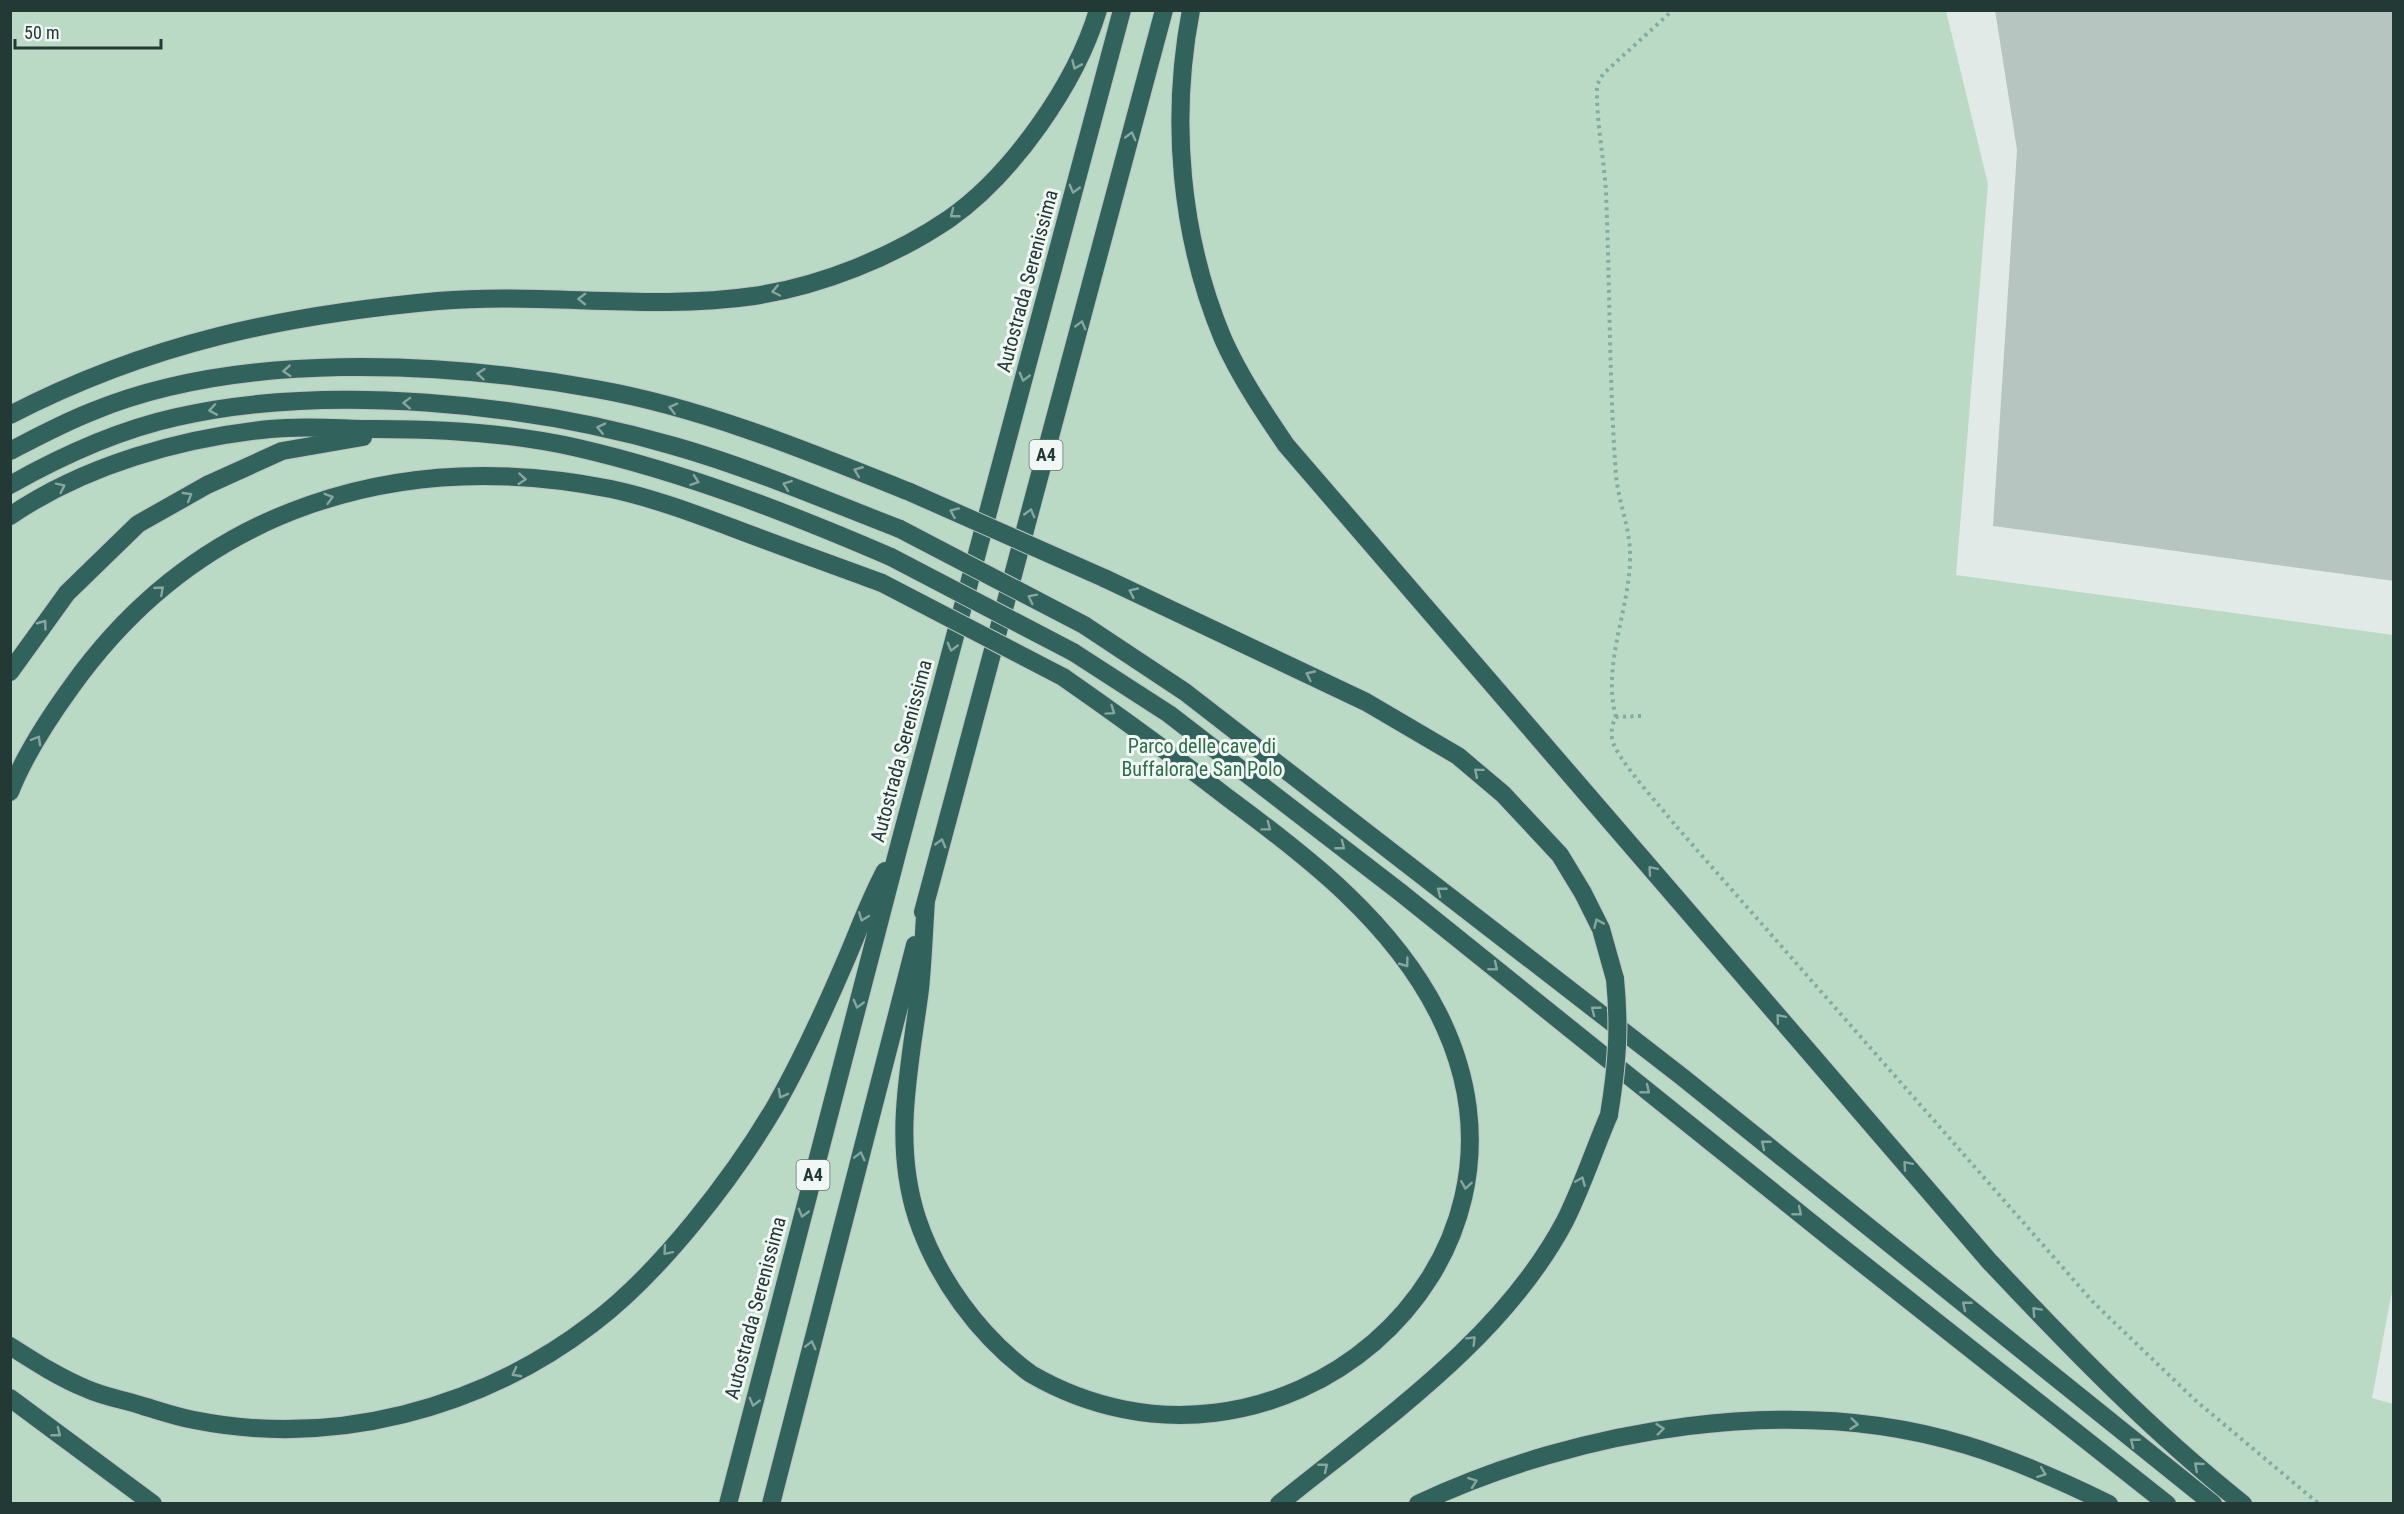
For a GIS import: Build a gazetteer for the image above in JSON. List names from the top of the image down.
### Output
{
  "streets": {
    "highway": ["Autostrada Serenissima", "A4"]
  },
  "parks": ["Parco delle cave di Buffalora e San Polo"],
  "scale_bar": "50 m"
}
